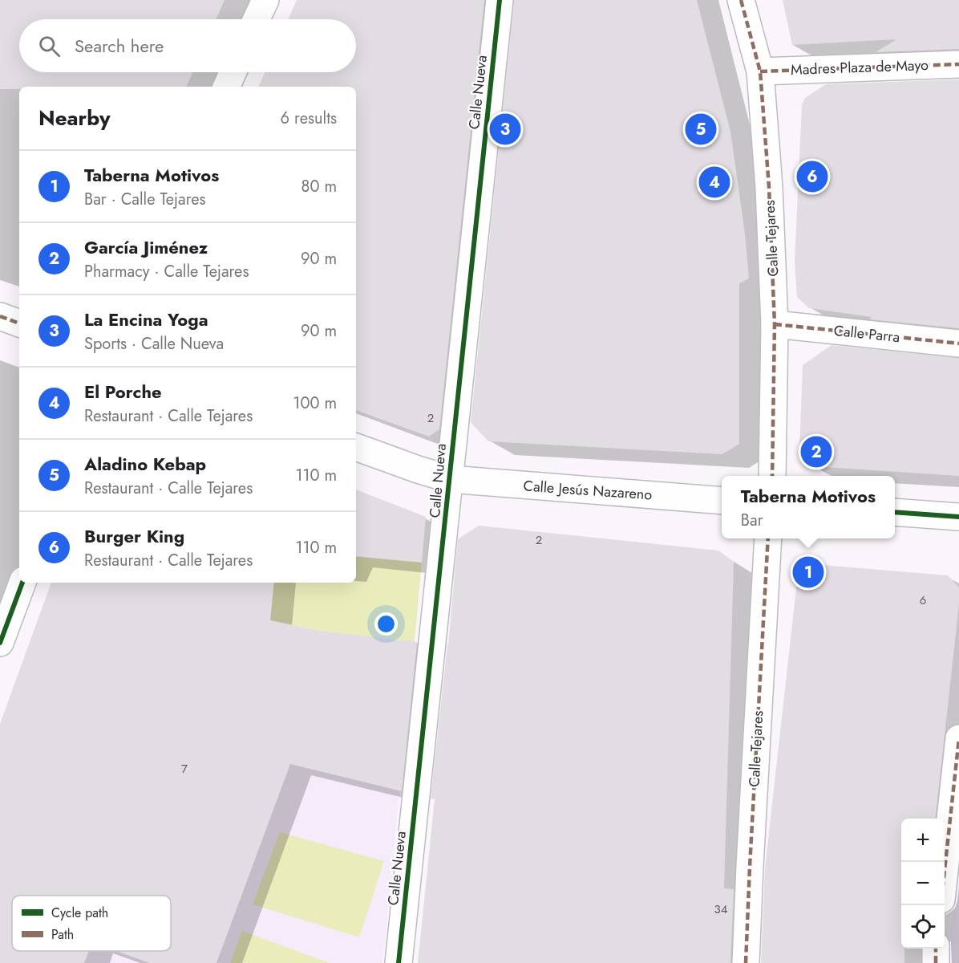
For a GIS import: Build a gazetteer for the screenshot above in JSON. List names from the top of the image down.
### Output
{
  "streets": {
    "street": [
      "Madres Plaza de Mayo",
      "Calle Nueva",
      "Calle Tejares",
      "Calle Parra",
      "Calle Jesús Nazareno"
    ]
  },
  "crossings": [
    ["Madres Plaza de Mayo", "Calle Tejares"],
    ["Calle Nueva", "Calle Jesús Nazareno"],
    ["Calle Tejares", "Calle Parra"]
  ],
  "house_numbers": [
    "2",
    "2",
    "6",
    "7",
    "34"
  ],
  "legend": ["Cycle path", "Path"],
  "page": {
    "search": "Search here",
    "heading": ["Nearby", "6 results"],
    "pins": [
      "3",
      "5",
      "6",
      "4",
      "2",
      "1"
    ],
    "list": [
      {
        "mark": "1",
        "name": "Taberna Motivos",
        "note": "Bar · Calle Tejares",
        "value": "80 m"
      },
      {
        "mark": "2",
        "name": "García Jiménez",
        "note": "Pharmacy · Calle Tejares",
        "value": "90 m"
      },
      {
        "mark": "3",
        "name": "La Encina Yoga",
        "note": "Sports · Calle Nueva",
        "value": "90 m"
      },
      {
        "mark": "4",
        "name": "El Porche",
        "note": "Restaurant · Calle Tejares",
        "value": "100 m"
      },
      {
        "mark": "5",
        "name": "Aladino Kebap",
        "note": "Restaurant · Calle Tejares",
        "value": "110 m"
      },
      {
        "mark": "6",
        "name": "Burger King",
        "note": "Restaurant · Calle Tejares",
        "value": "110 m"
      }
    ],
    "popup": ["Taberna Motivos", "Bar"],
    "map_buttons": ["+", "−"]
  }
}
